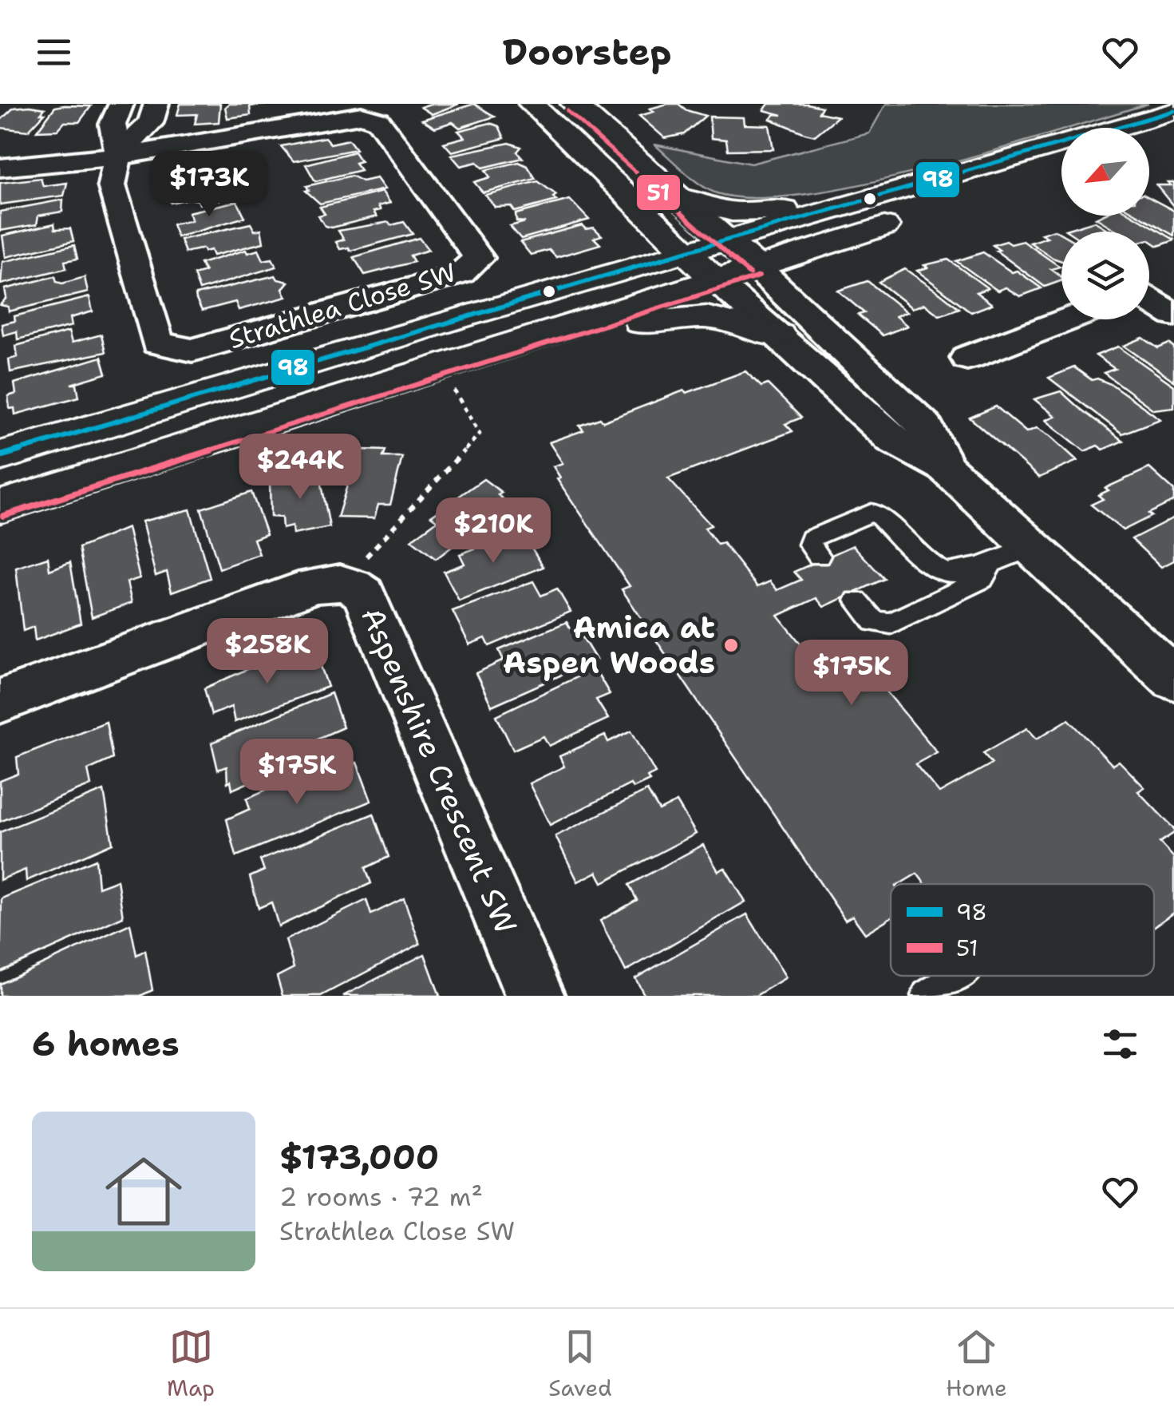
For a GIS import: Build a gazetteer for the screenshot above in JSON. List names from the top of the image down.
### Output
{
  "streets": {
    "street": ["Strathlea Close SW", "Aspenshire Crescent SW"]
  },
  "places": ["Amica at Aspen Woods"],
  "lines": ["transit line 98", "transit line 51"],
  "legend": ["98", "51"],
  "north": "bottom left",
  "page": {
    "header": "Doorstep",
    "price": [
      "$173K",
      "$244K",
      "$210K",
      "$258K",
      "$175K",
      "$175K"
    ],
    "heading": "6 homes",
    "list": [
      {
        "name": "$173,000",
        "note": "2 rooms · 72 m² · Strathlea Close SW"
      }
    ],
    "tabs": ["Map", "Saved", "Home"]
  }
}
